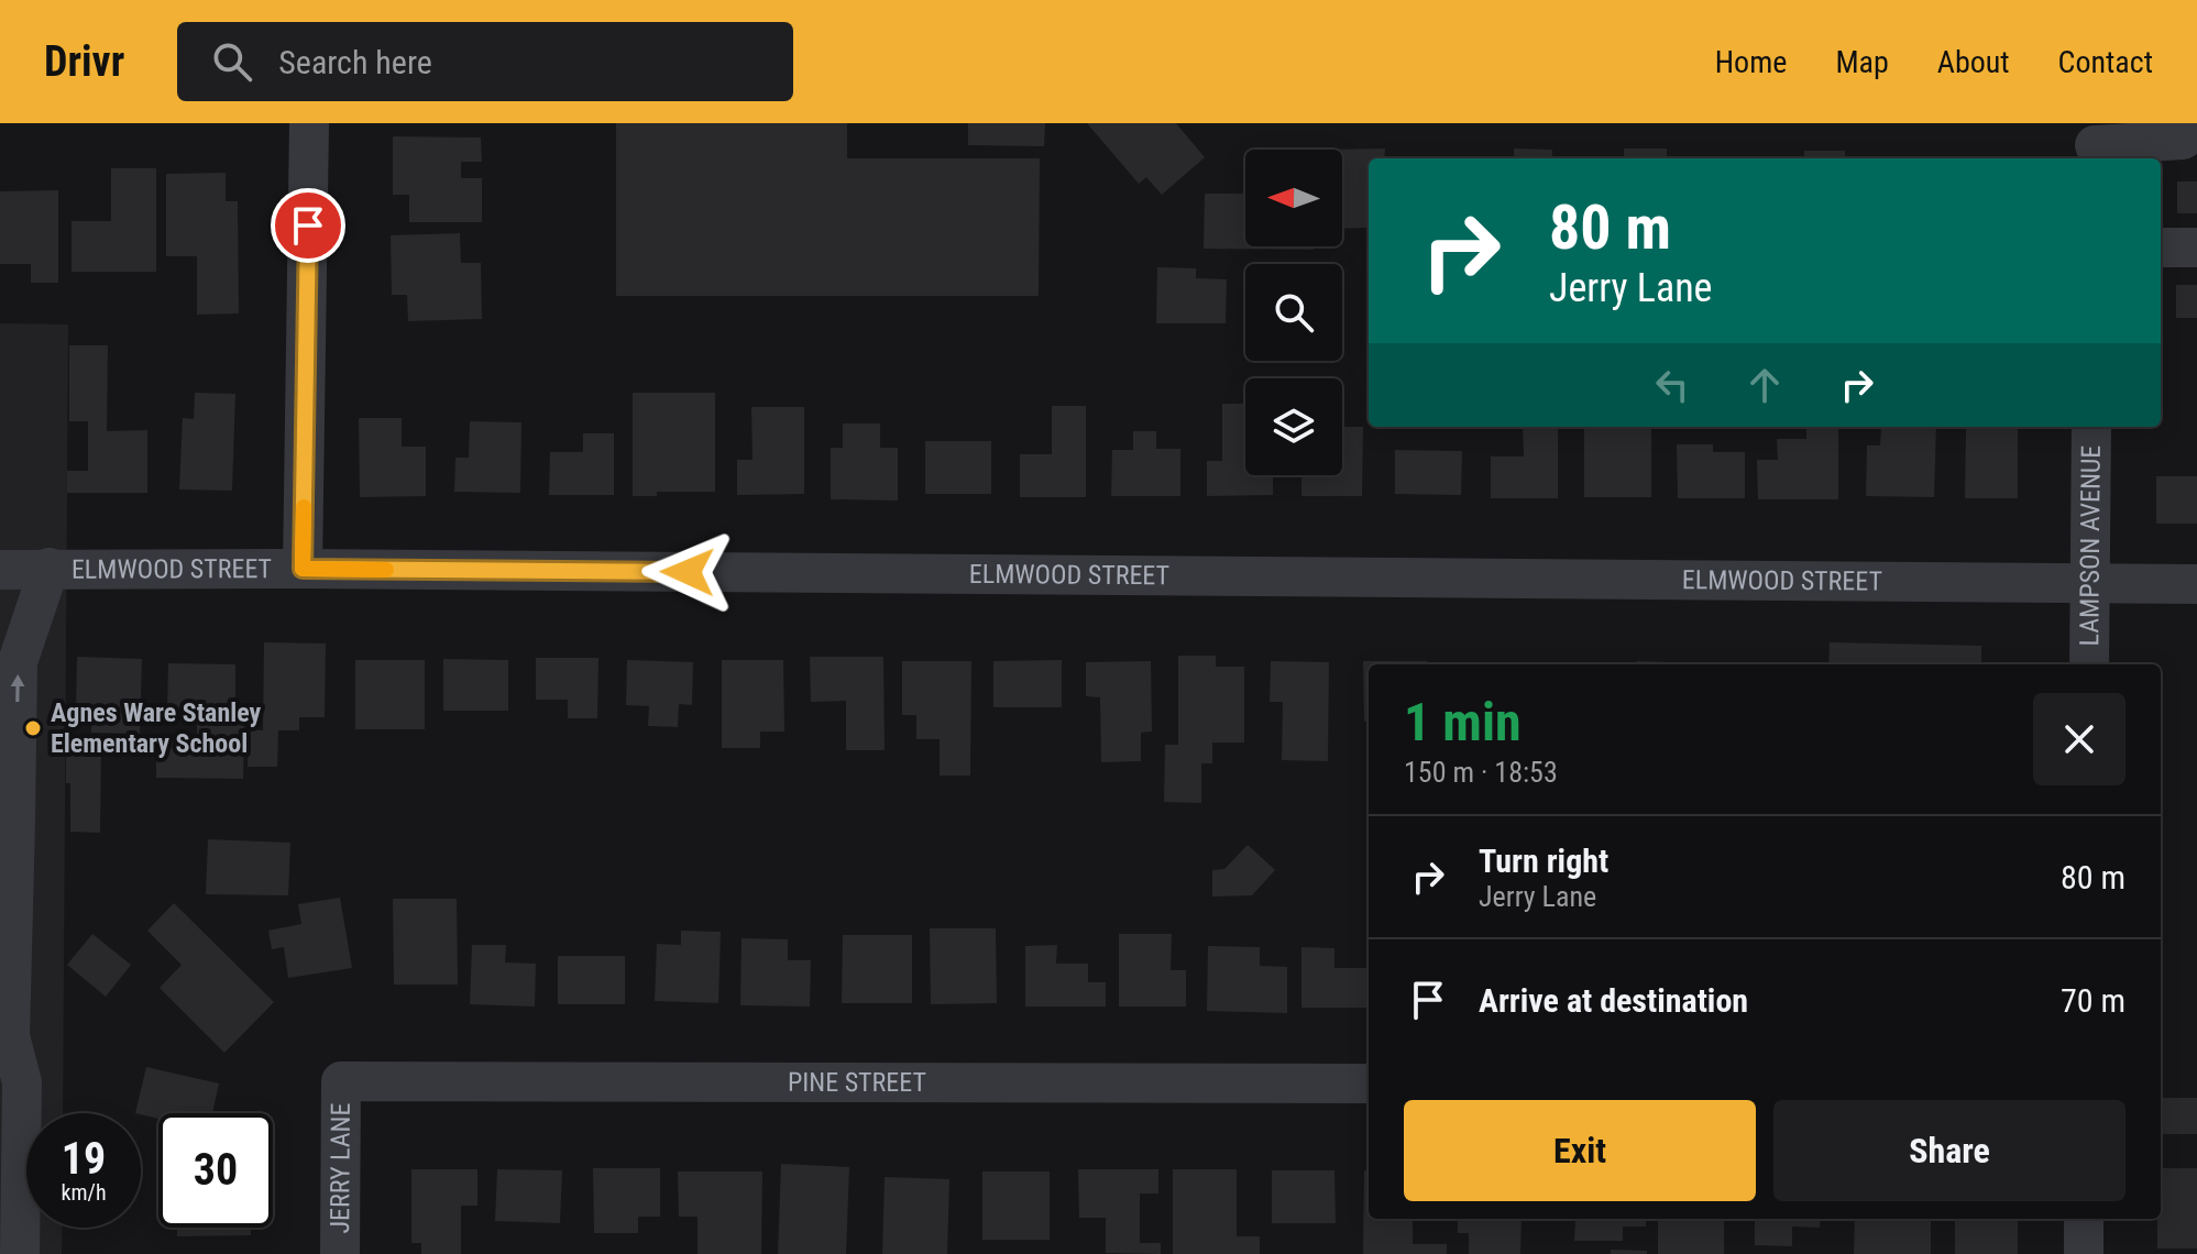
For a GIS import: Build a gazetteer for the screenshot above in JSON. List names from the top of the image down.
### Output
{
  "streets": {
    "street": [
      "LAMPSON AVENUE",
      "ELMWOOD STREET",
      "PINE STREET",
      "JERRY LANE"
    ]
  },
  "crossings": [
    ["LAMPSON AVENUE", "ELMWOOD STREET"],
    ["PINE STREET", "JERRY LANE"]
  ],
  "places": ["Agnes Ware Stanley Elementary School"],
  "north": "left",
  "page": {
    "header": "Drivr",
    "search": "Search here",
    "nav": [
      "Home",
      "Map",
      "About",
      "Contact"
    ],
    "turn": ["80 m", "Jerry Lane"],
    "heading": ["1 min", "150 m · 18:53"],
    "list": [
      {
        "name": "Turn right",
        "note": "Jerry Lane",
        "value": "80 m"
      },
      {
        "name": "Arrive at destination",
        "value": "70 m"
      }
    ],
    "buttons": ["Exit", "Share"],
    "speed": "19 km/h",
    "limit": "30"
  }
}
